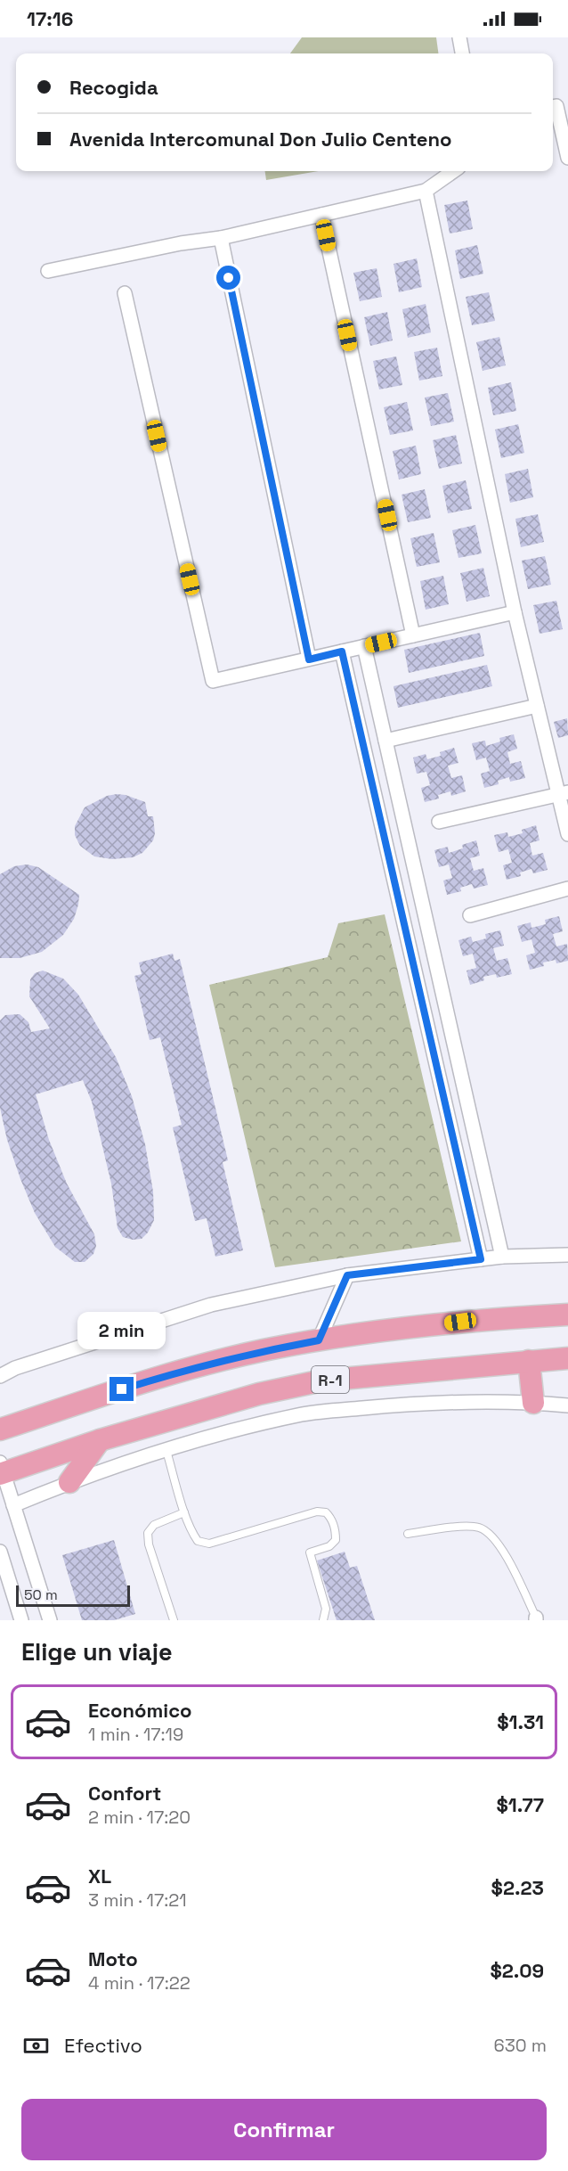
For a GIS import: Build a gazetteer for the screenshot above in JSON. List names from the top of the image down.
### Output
{
  "streets": {
    "main road": ["R-1"]
  },
  "scale_bar": "50 m",
  "page": {
    "status": "17:16",
    "banner": ["Recogida", "Avenida Intercomunal Don Julio Centeno"],
    "bubble": "2 min",
    "scale": "50 m",
    "heading": "Elige un viaje",
    "list": [
      {
        "name": "Económico",
        "note": "1 min · 17:19",
        "value": "$1.31"
      },
      {
        "name": "Confort",
        "note": "2 min · 17:20",
        "value": "$1.77"
      },
      {
        "name": "XL",
        "note": "3 min · 17:21",
        "value": "$2.23"
      },
      {
        "name": "Moto",
        "note": "4 min · 17:22",
        "value": "$2.09"
      }
    ],
    "pay": ["Efectivo", "630 m"],
    "buttons": "Confirmar"
  }
}
